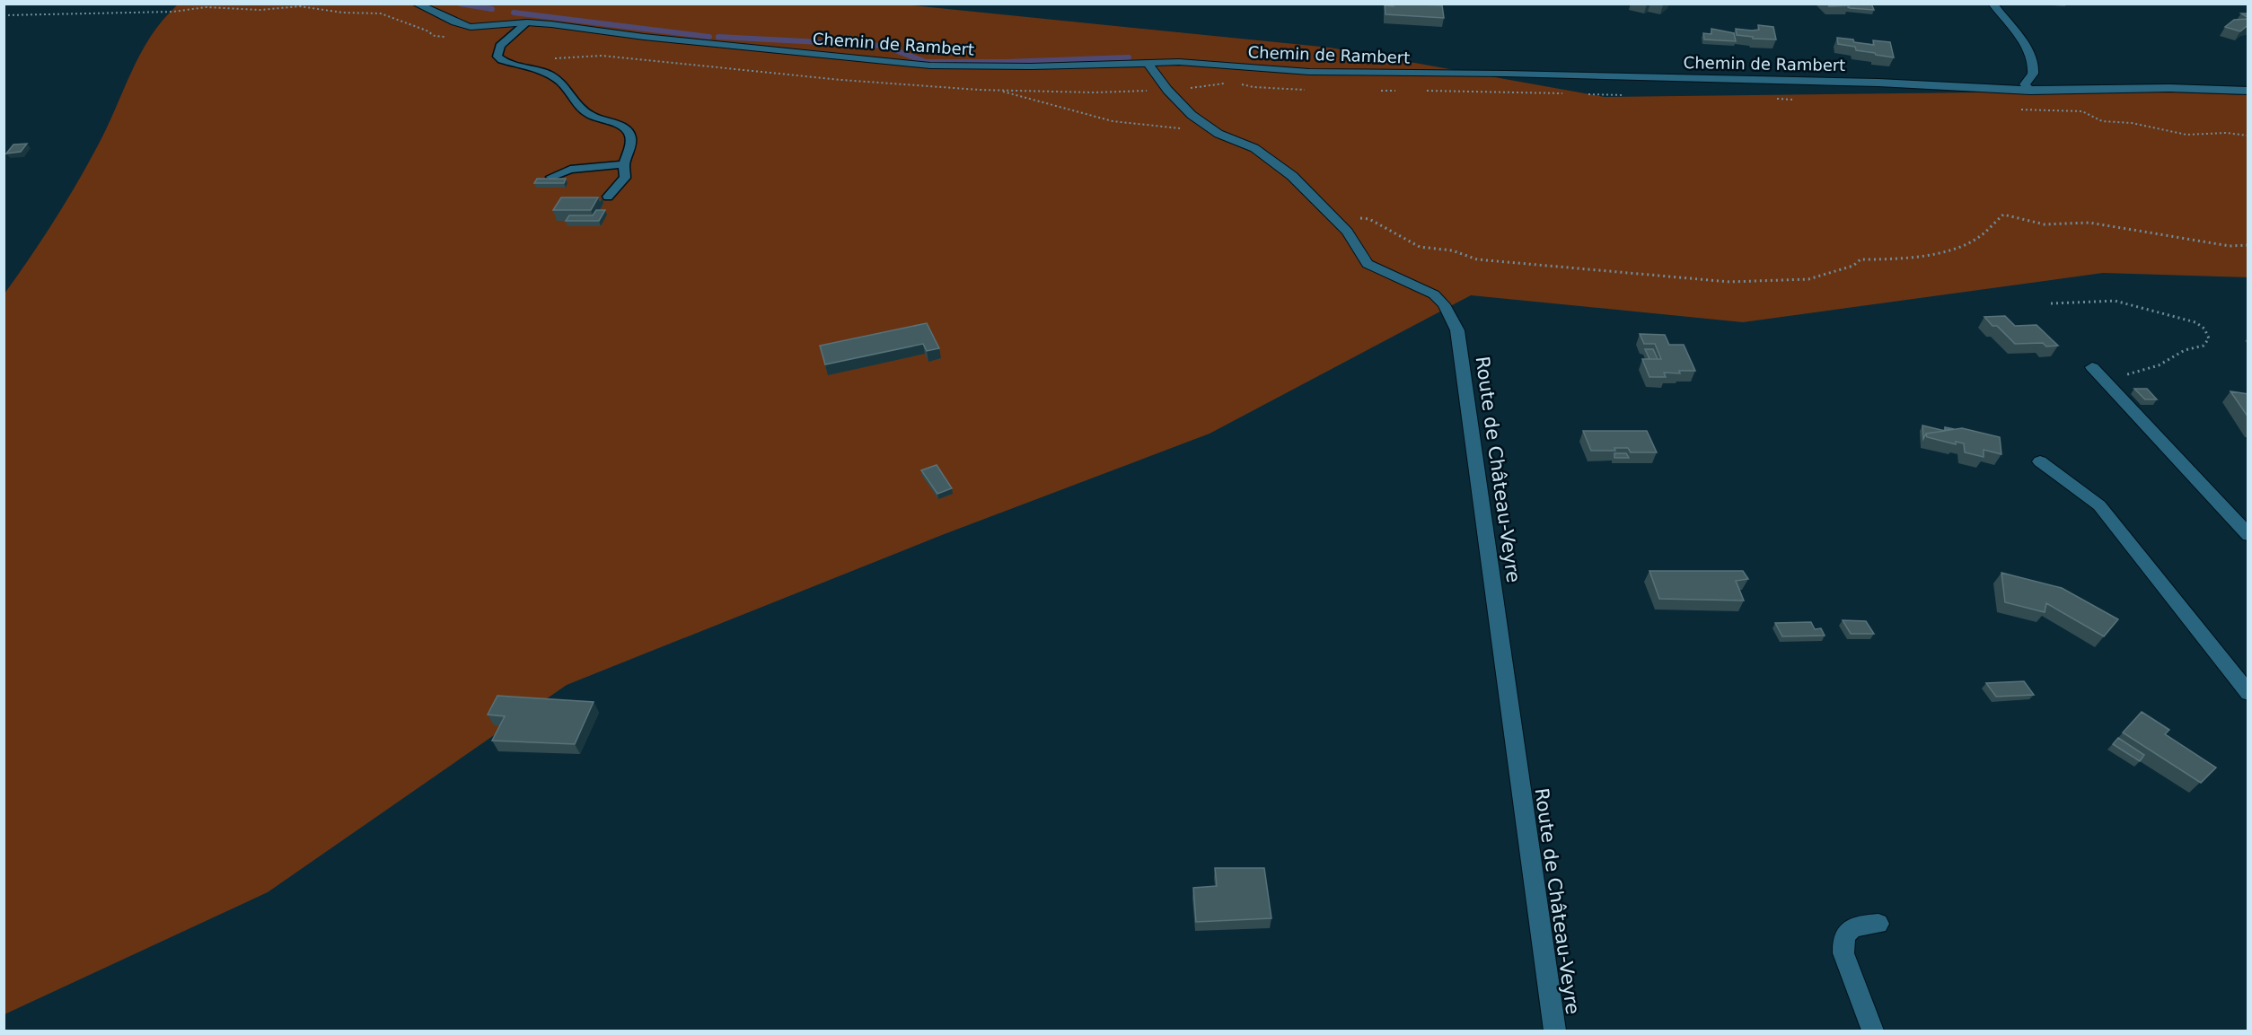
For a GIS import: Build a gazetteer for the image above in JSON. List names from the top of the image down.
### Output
{
  "streets": {
    "street": ["Chemin de Rambert", "Route de Château-Veyre"]
  },
  "crossings": [
    ["Chemin de Rambert", "Route de Château-Veyre"]
  ]
}
